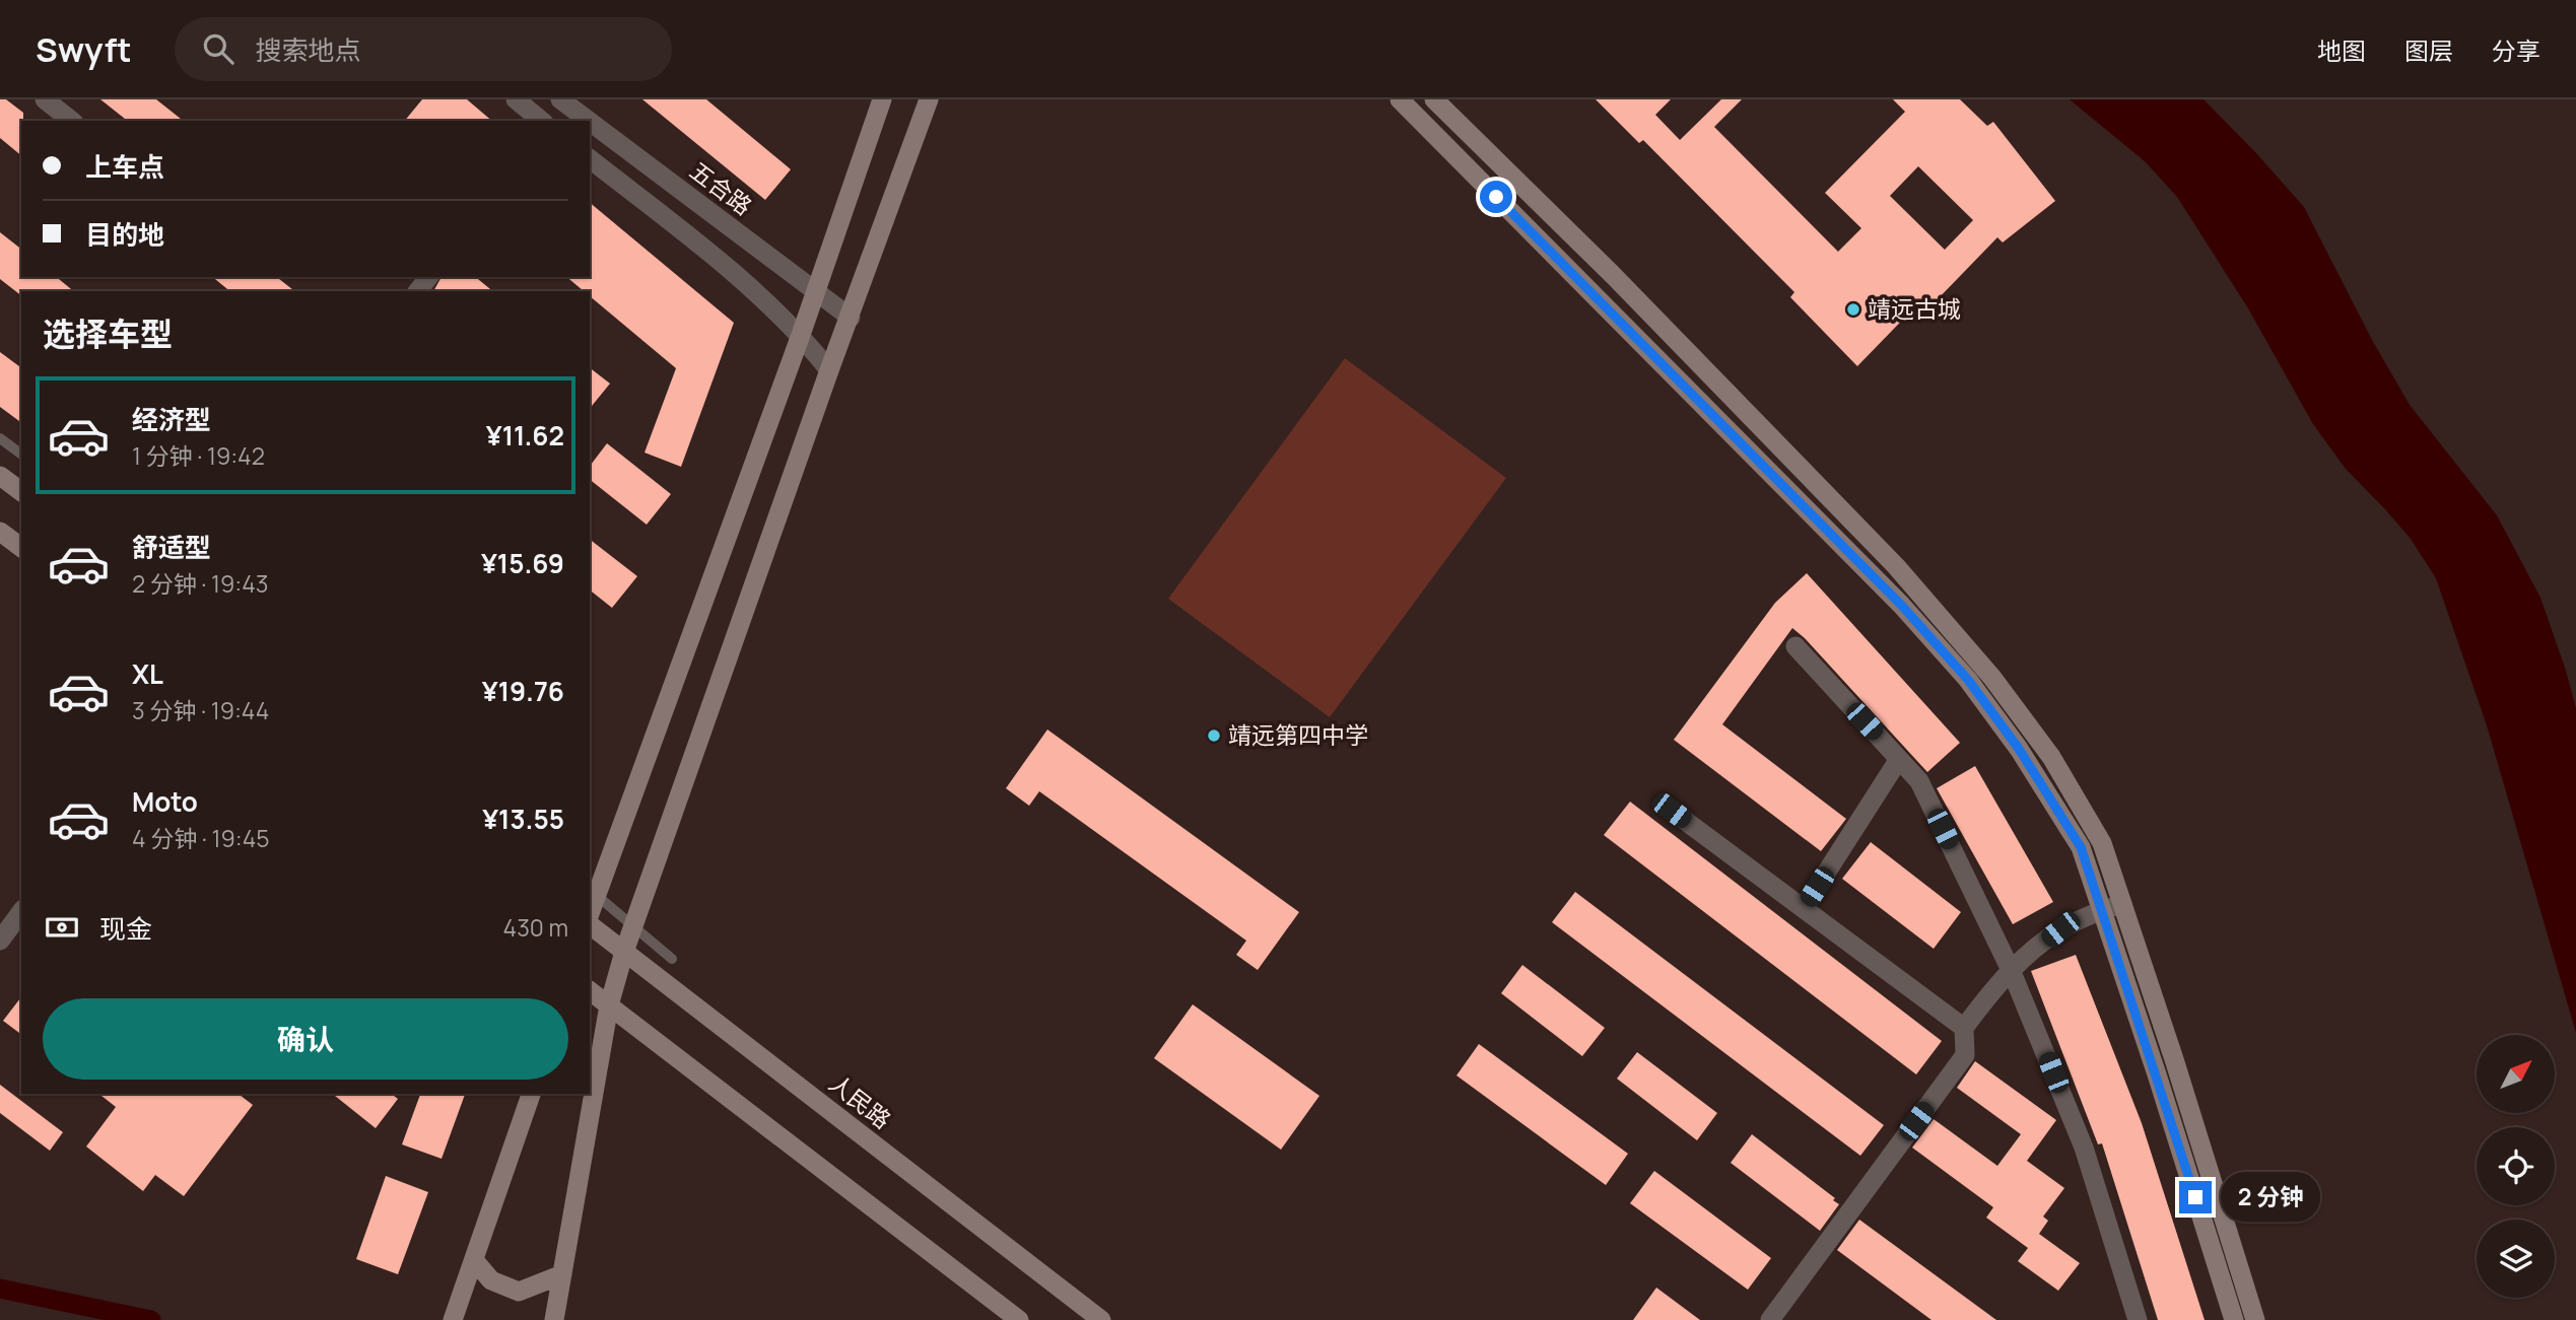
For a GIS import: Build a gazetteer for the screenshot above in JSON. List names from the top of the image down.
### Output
{
  "streets": {
    "main road": ["人民路"],
    "street": ["五合路"]
  },
  "places": ["靖远古城", "靖远第四中学"],
  "north": "top right",
  "page": {
    "header": "Swyft",
    "search": "搜索地点",
    "nav": ["地图", "图层", "分享"],
    "banner": ["上车点", "目的地"],
    "heading": "选择车型",
    "list": [
      {
        "name": "经济型",
        "note": "1 分钟 · 19:42",
        "value": "¥11.62"
      },
      {
        "name": "舒适型",
        "note": "2 分钟 · 19:43",
        "value": "¥15.69"
      },
      {
        "name": "XL",
        "note": "3 分钟 · 19:44",
        "value": "¥19.76"
      },
      {
        "name": "Moto",
        "note": "4 分钟 · 19:45",
        "value": "¥13.55"
      }
    ],
    "pay": ["现金", "430 m"],
    "buttons": "确认",
    "bubble": "2 分钟"
  }
}
